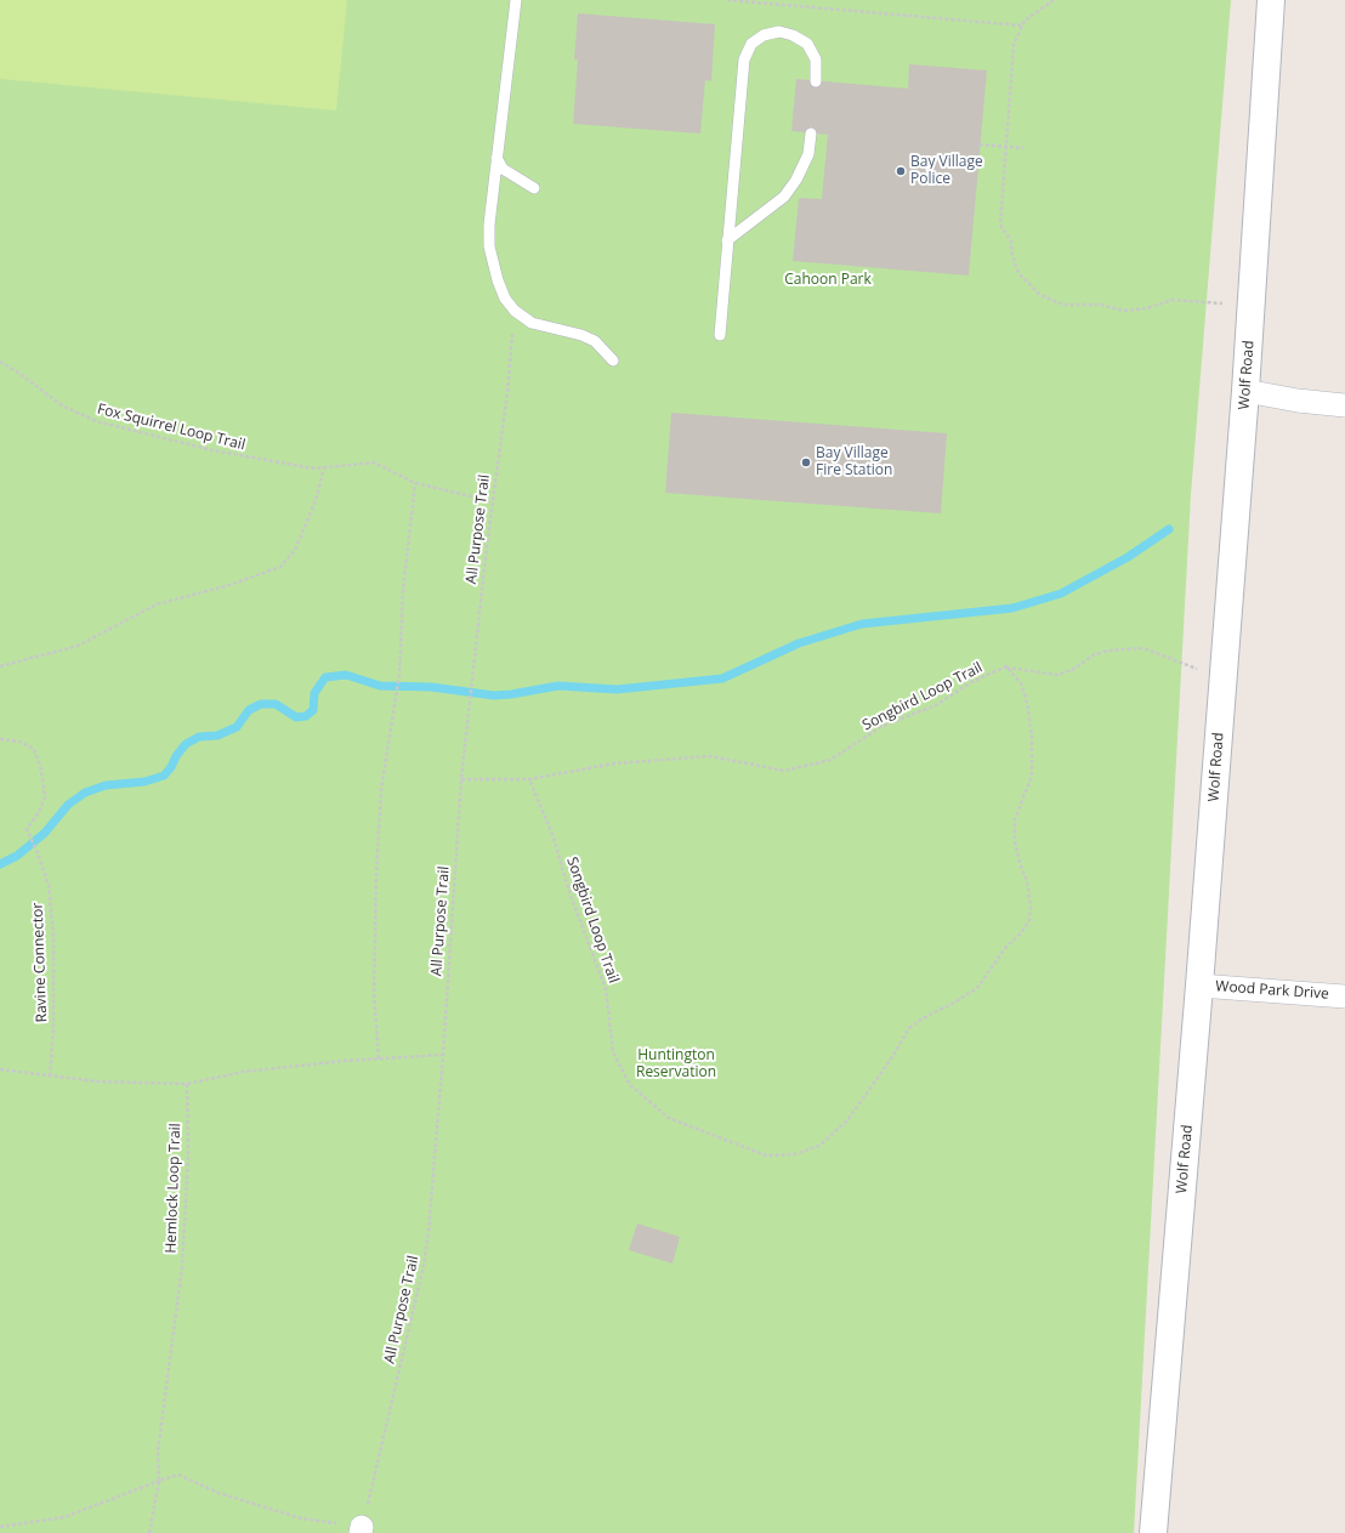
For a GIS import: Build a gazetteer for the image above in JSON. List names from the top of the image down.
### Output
{
  "streets": {
    "street": ["Wolf Road", "Wood Park Drive"],
    "path": [
      "Fox Squirrel Loop Trail",
      "All Purpose Trail",
      "Songbird Loop Trail",
      "Ravine Connector",
      "Hemlock Loop Trail"
    ]
  },
  "crossings": [
    ["Wolf Road", "Wood Park Drive"],
    ["Fox Squirrel Loop Trail", "All Purpose Trail"],
    ["All Purpose Trail", "Songbird Loop Trail"]
  ],
  "parks": ["Cahoon Park", "Huntington Reservation"],
  "places": ["Bay Village Police", "Bay Village Fire Station"]
}
